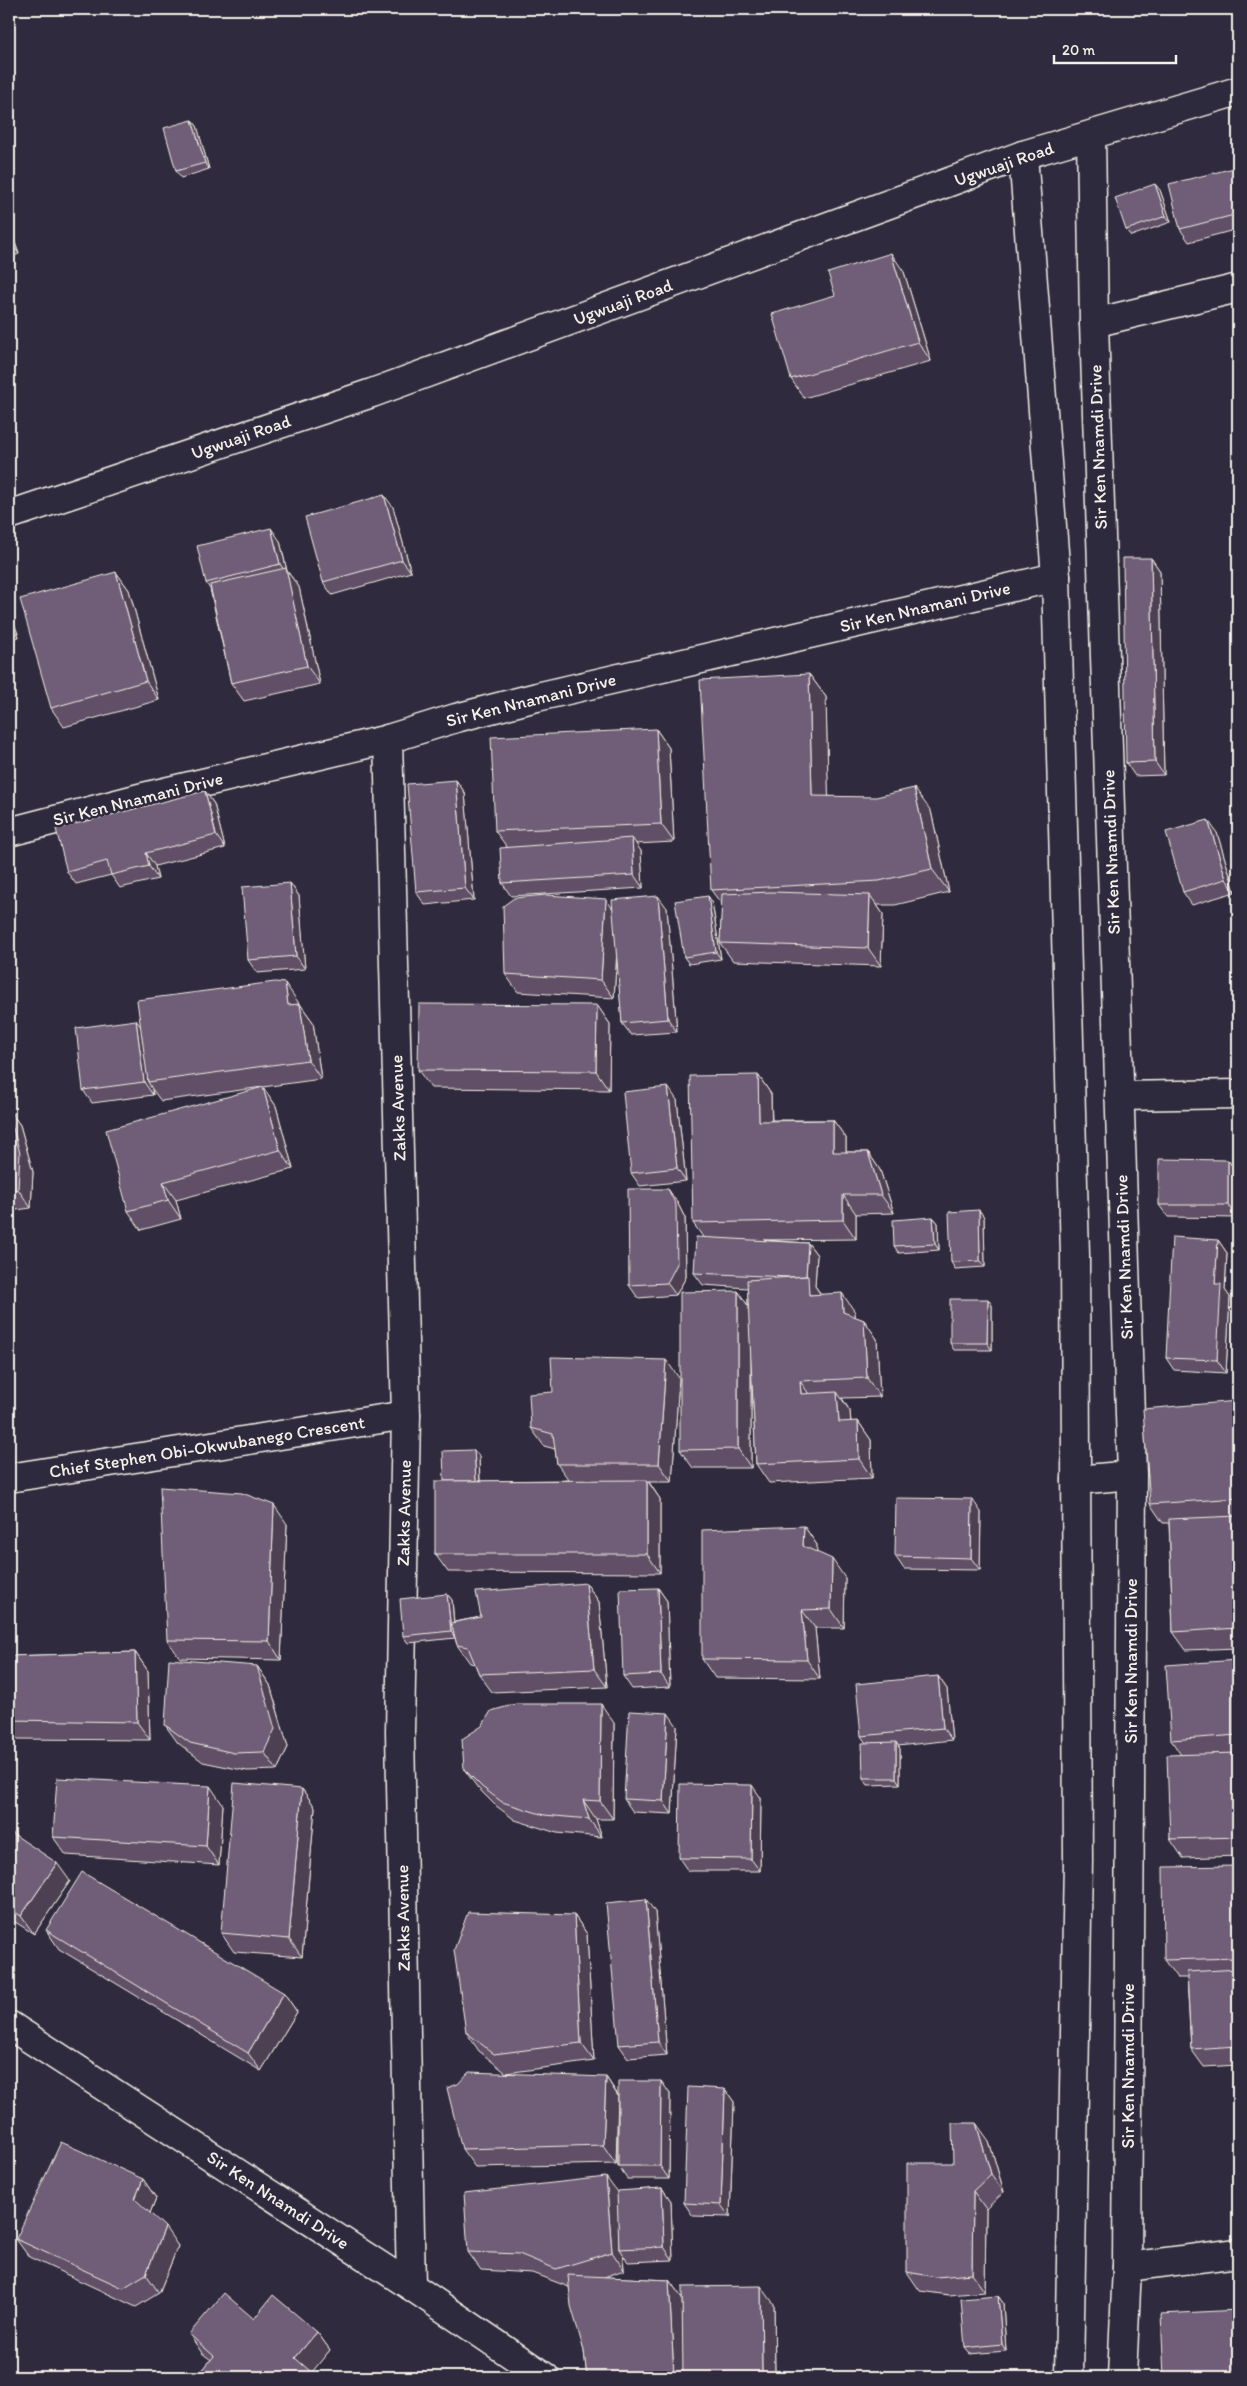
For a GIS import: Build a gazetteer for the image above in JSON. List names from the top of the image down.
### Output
{
  "streets": {
    "street": [
      "Ugwuaji Road",
      "Sir Ken Nnamdi Drive",
      "Sir Ken Nnamani Drive",
      "Zakks Avenue",
      "Chief Stephen Obi-Okwubanego Crescent"
    ]
  },
  "crossings": [
    ["Ugwuaji Road", "Sir Ken Nnamdi Drive"],
    ["Sir Ken Nnamdi Drive", "Zakks Avenue"],
    ["Sir Ken Nnamani Drive", "Zakks Avenue"],
    ["Zakks Avenue", "Chief Stephen Obi-Okwubanego Crescent"]
  ],
  "scale_bar": "20 m"
}
